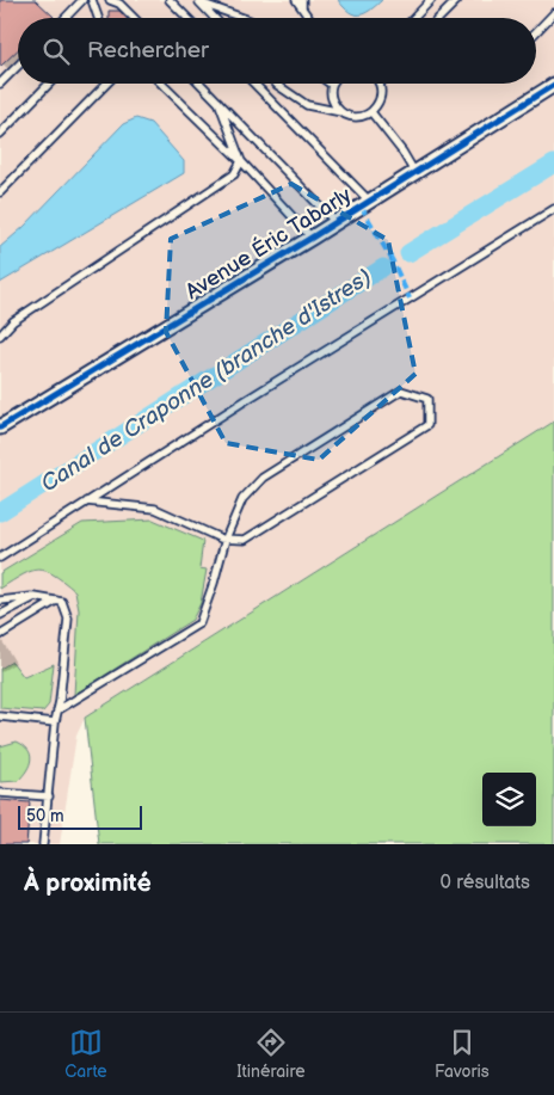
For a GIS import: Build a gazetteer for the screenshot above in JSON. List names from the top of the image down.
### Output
{
  "streets": {
    "street": ["Avenue Éric Tabarly"]
  },
  "water": ["Canal de Craponne (branche d'Istres)"],
  "scale_bar": "50 m",
  "page": {
    "search": "Rechercher",
    "scale": "50 m",
    "heading": ["À proximité", "0 résultats"],
    "nav": ["Carte", "Itinéraire", "Favoris"]
  }
}
